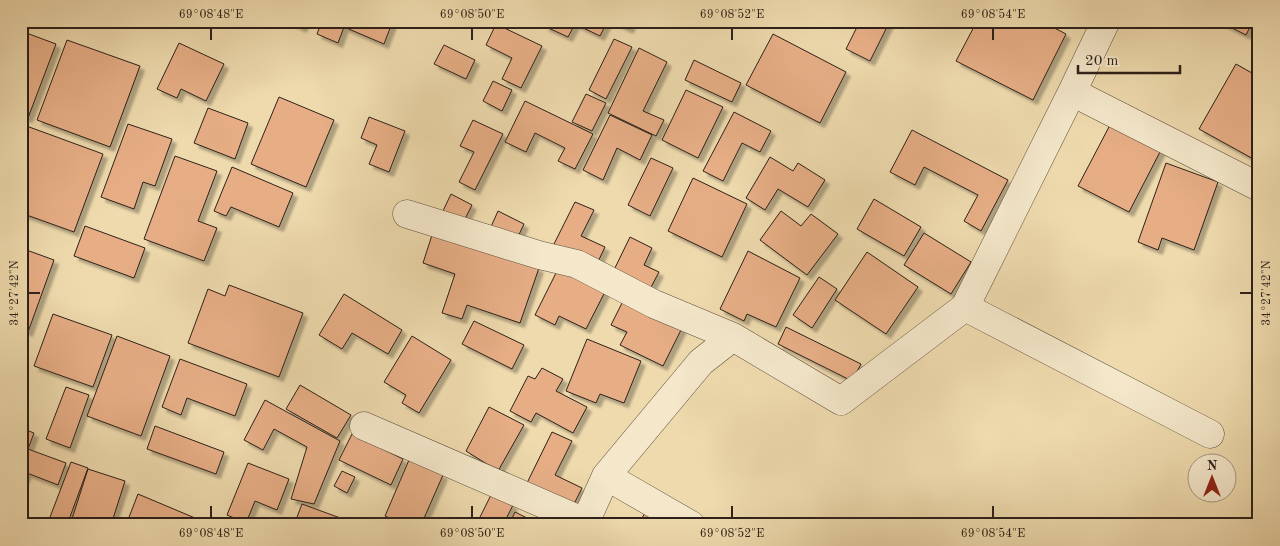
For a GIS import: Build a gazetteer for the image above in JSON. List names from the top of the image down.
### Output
{
  "scale_bar": "20 m",
  "north": "top",
  "coordinates": [
    "69°08'48\"E",
    "69°08'50\"E",
    "69°08'52\"E",
    "69°08'54\"E",
    "34°27'42\"N"
  ]
}
